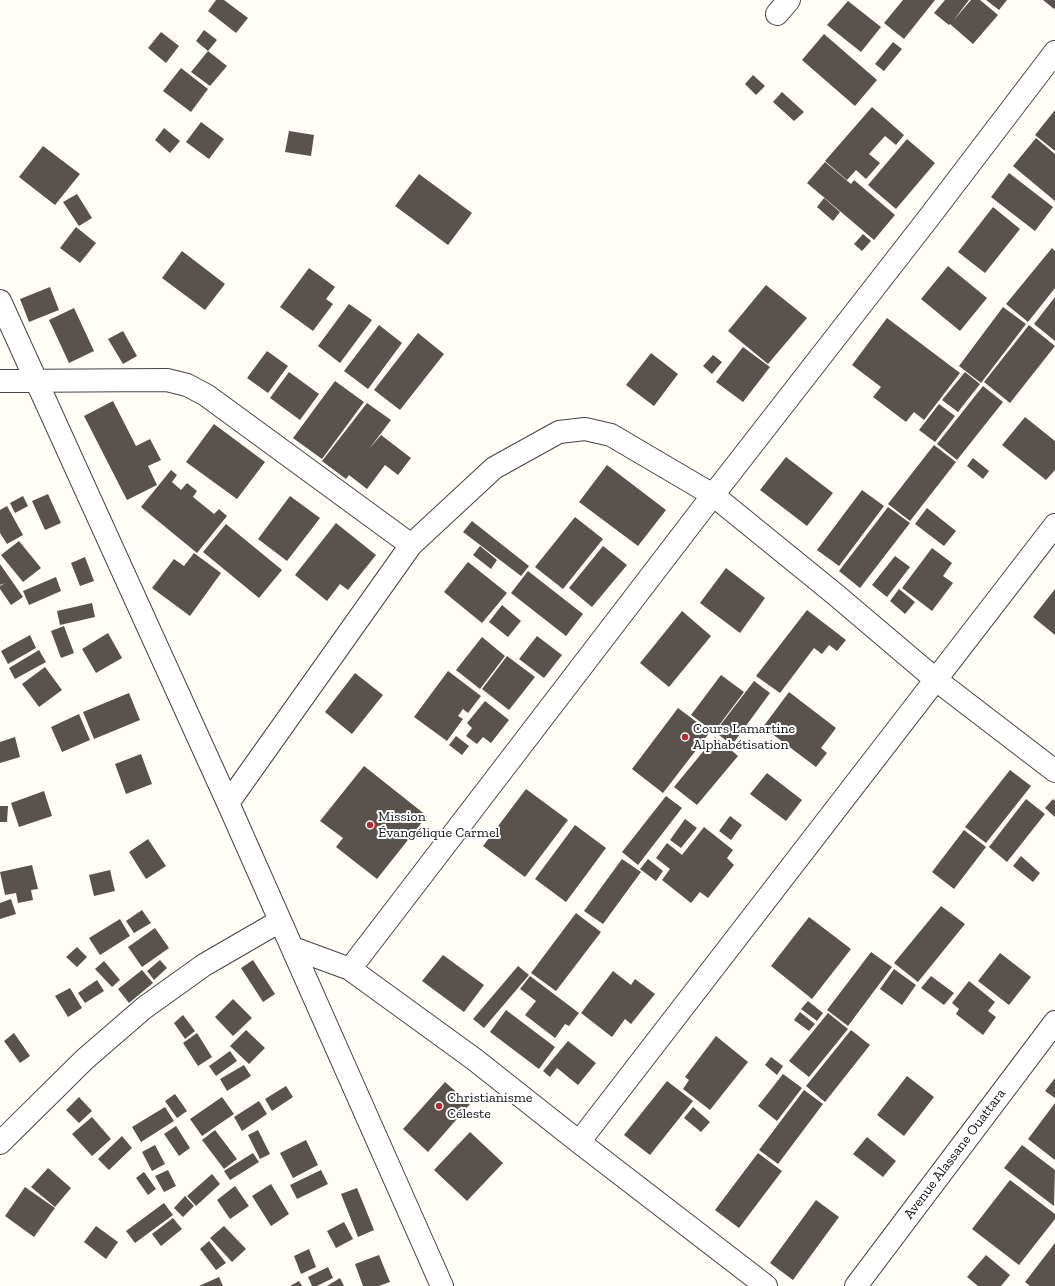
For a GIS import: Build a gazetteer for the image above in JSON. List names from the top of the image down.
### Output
{
  "streets": {
    "street": ["Avenue Alassane Ouattara"]
  },
  "places": ["Cours Lamartine Alphabétisation", "Mission Évangélique Carmel", "Christianisme Céleste"]
}
